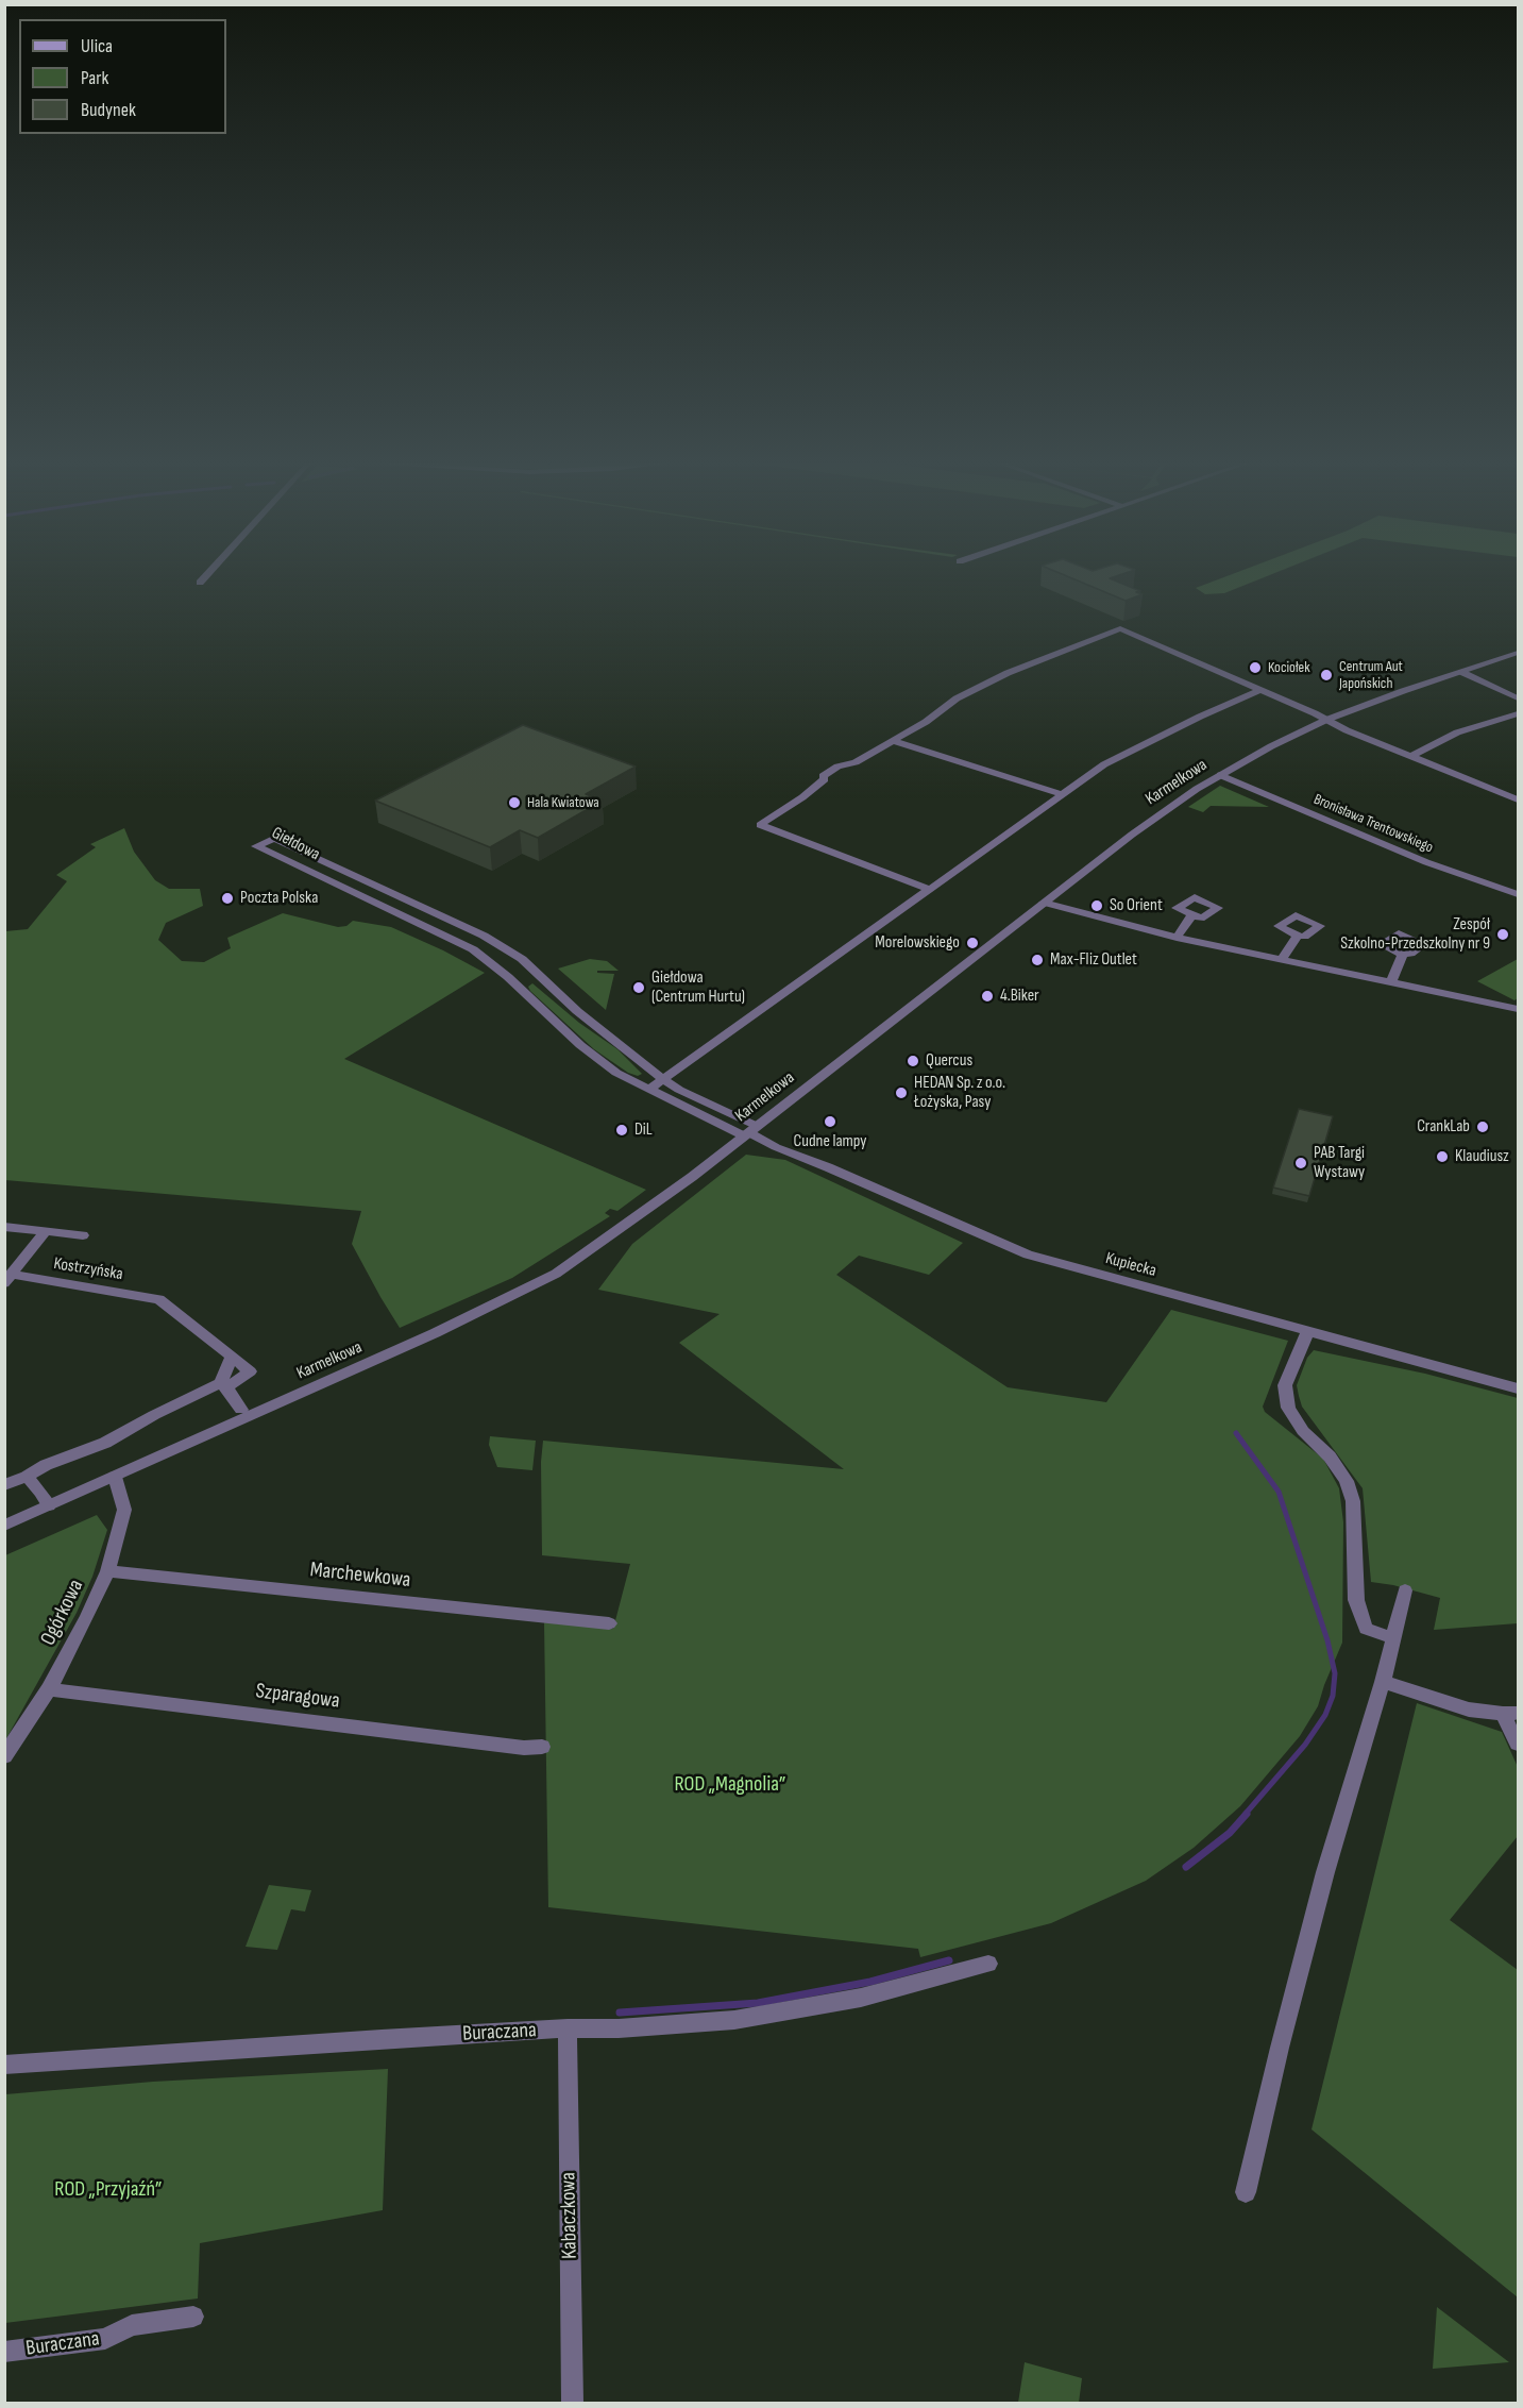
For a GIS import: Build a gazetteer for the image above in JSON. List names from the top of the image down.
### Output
{
  "streets": {
    "street": [
      "Karmelkowa",
      "Bronisława Trentowskiego",
      "Giełdowa",
      "Kupiecka",
      "Kostrzyńska",
      "Marchewkowa",
      "Ogórkowa",
      "Szparagowa",
      "Buraczana",
      "Kabaczkowa"
    ]
  },
  "crossings": [
    ["Karmelkowa", "Bronisława Trentowskiego"],
    ["Karmelkowa", "Giełdowa"],
    ["Karmelkowa", "Kupiecka"],
    ["Karmelkowa", "Ogórkowa"],
    ["Giełdowa", "Kupiecka"],
    ["Marchewkowa", "Ogórkowa"],
    ["Ogórkowa", "Szparagowa"],
    ["Buraczana", "Kabaczkowa"]
  ],
  "parks": ["ROD „Magnolia”", "ROD „Przyjaźń”"],
  "places": [
    "Kociołek",
    "Centrum Aut Japońskich",
    "Hala Kwiatowa",
    "Poczta Polska",
    "So Orient",
    "Zespół Szkolno-Przedszkolny nr 9",
    "Morelowskiego",
    "Max-Fliz Outlet",
    "Giełdowa (Centrum Hurtu)",
    "4.Biker",
    "Quercus",
    "HEDAN Sp. z o.o. Łożyska, Pasy",
    "Cudne lampy",
    "CrankLab",
    "DiL",
    "Klaudiusz",
    "PAB Targi Wystawy"
  ],
  "legend": ["Ulica", "Park", "Budynek"]
}
